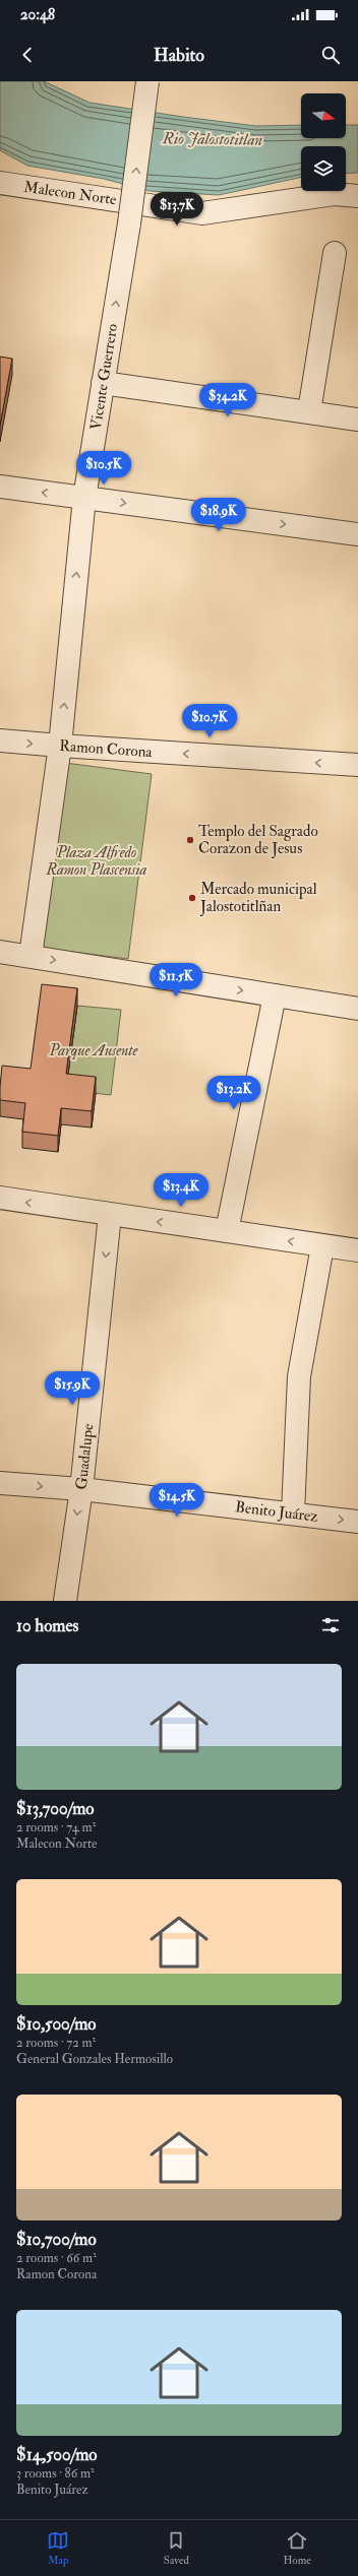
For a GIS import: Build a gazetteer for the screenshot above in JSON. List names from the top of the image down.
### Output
{
  "streets": {
    "street": [
      "Malecon Norte",
      "Vicente Guerrero",
      "Ramon Corona",
      "Guadalupe",
      "Benito Juárez"
    ]
  },
  "crossings": [
    ["Vicente Guerrero", "Ramon Corona"],
    ["Guadalupe", "Benito Juárez"]
  ],
  "one_way": ["Vicente Guerrero", "Guadalupe", "Benito Juárez"],
  "water": ["Rio Jalostotitlan"],
  "parks": ["Plaza Alfredo Ramon Plascensia", "Parque Ausente"],
  "places": ["Templo del Sagrado Corazon de Jesus", "Mercado municipal Jalostotitlñan"],
  "north": "right",
  "page": {
    "status": "20:48",
    "header": "Habito",
    "price": [
      "$13.7K",
      "$34.2K",
      "$10.5K",
      "$18.9K",
      "$10.7K",
      "$11.5K",
      "$13.2K",
      "$13.4K",
      "$15.9K",
      "$14.5K"
    ],
    "heading": "10 homes",
    "list": [
      {
        "name": "$13,700/mo",
        "note": "2 rooms · 74 m² · Malecon Norte"
      },
      {
        "name": "$10,500/mo",
        "note": "2 rooms · 72 m² · General Gonzales Hermosillo"
      },
      {
        "name": "$10,700/mo",
        "note": "2 rooms · 66 m² · Ramon Corona"
      },
      {
        "name": "$14,500/mo",
        "note": "3 rooms · 86 m² · Benito Juárez"
      }
    ],
    "tabs": ["Map", "Saved", "Home"]
  }
}
